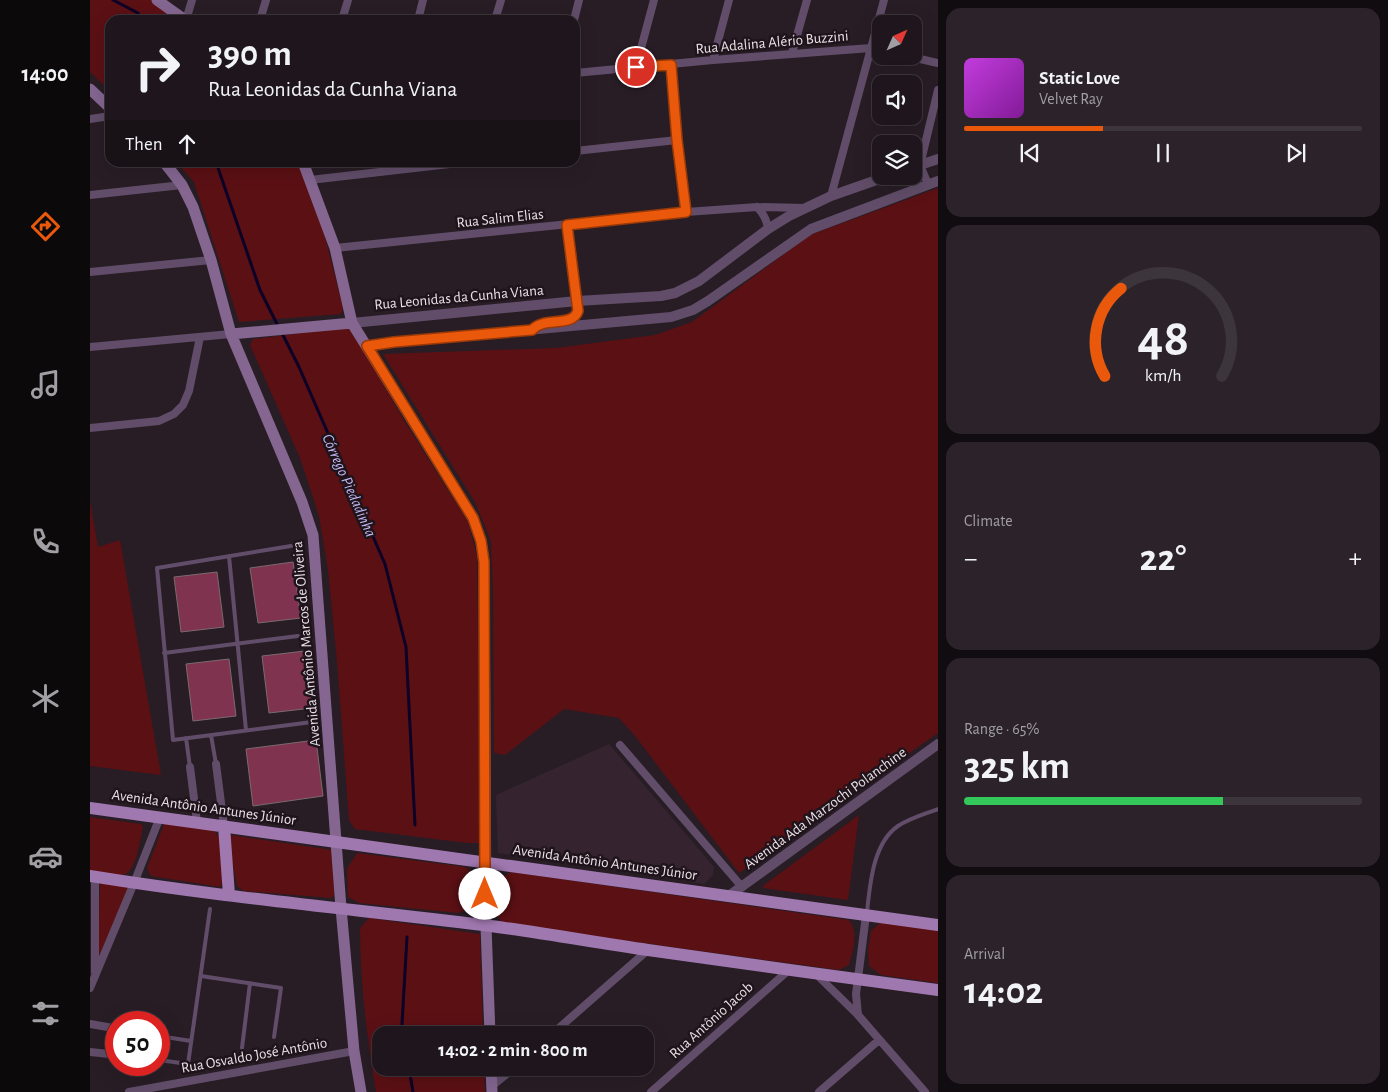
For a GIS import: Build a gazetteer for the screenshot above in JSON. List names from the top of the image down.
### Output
{
  "streets": {
    "main road": ["Rua Leonidas da Cunha Viana", "Avenida Antônio Marcos de Oliveira", "Avenida Antônio Antunes Júnior"],
    "street": [
      "Rua Adalina Alério Buzzini",
      "Rua Salim Elias",
      "Avenida Ada Marzochi Polanchine",
      "Rua Antônio Jacob",
      "Rua Osvaldo José Antônio"
    ]
  },
  "crossings": [
    ["Rua Salim Elias", "Rua Leonidas da Cunha Viana"],
    ["Rua Leonidas da Cunha Viana", "Avenida Antônio Marcos de Oliveira"],
    ["Avenida Antônio Marcos de Oliveira", "Avenida Antônio Antunes Júnior"],
    ["Avenida Antônio Marcos de Oliveira", "Rua Osvaldo José Antônio"],
    ["Avenida Antônio Antunes Júnior", "Avenida Ada Marzochi Polanchine"]
  ],
  "water": ["Córrego Piedadinha"],
  "north": "top right",
  "page": {
    "tabs": "14:00",
    "turn": ["390 m", "Rua Leonidas da Cunha Viana"],
    "song": ["Static Love", "Velvet Ray"],
    "then": "Then",
    "tile": [
      "Climate",
      ["Range · 65%", "325 km"],
      ["Arrival", "14:02"]
    ],
    "heat": ["−", "22°", "+"],
    "limit": "50",
    "trip": "14:02 · 2 min · 800 m",
    "gauge": ["48", "km/h"]
  }
}
